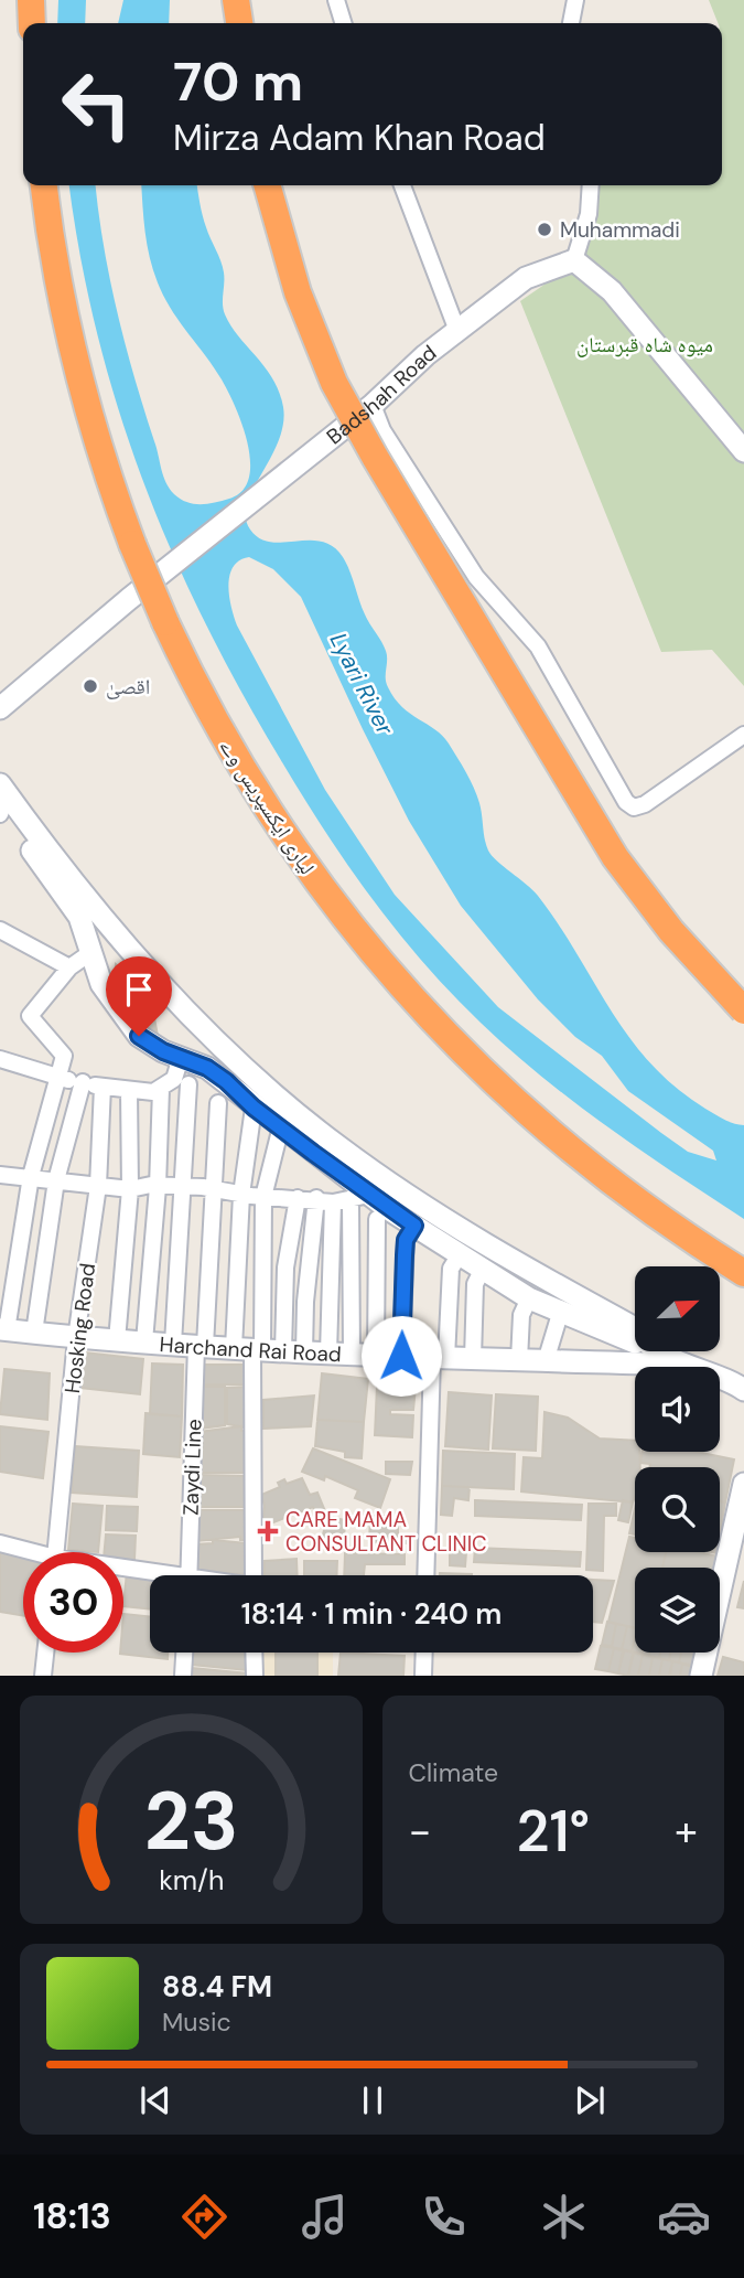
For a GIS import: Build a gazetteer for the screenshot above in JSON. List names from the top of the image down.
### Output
{
  "streets": {
    "highway": ["لیاری ایکسپریس وے"],
    "main road": ["Badshah Road", "Harchand Rai Road"],
    "street": ["Hosking Road", "Zaydi Line"]
  },
  "crossings": [
    ["Hosking Road", "Harchand Rai Road"],
    ["Harchand Rai Road", "Zaydi Line"]
  ],
  "water": ["Lyari River"],
  "parks": ["میوہ شاہ قبرستان"],
  "places": {
    "other": ["Muhammadi", "اقصیٰ"],
    "health": ["CARE MAMA CONSULTANT CLINIC"]
  },
  "north": "top right",
  "page": {
    "turn": ["70 m", "Mirza Adam Khan Road"],
    "limit": "30",
    "trip": "18:14 · 1 min · 240 m",
    "tile": "Climate",
    "heat": ["−", "21°", "+"],
    "song": ["88.4 FM", "Music"],
    "tabs": "18:13",
    "gauge": ["23", "km/h"]
  }
}
